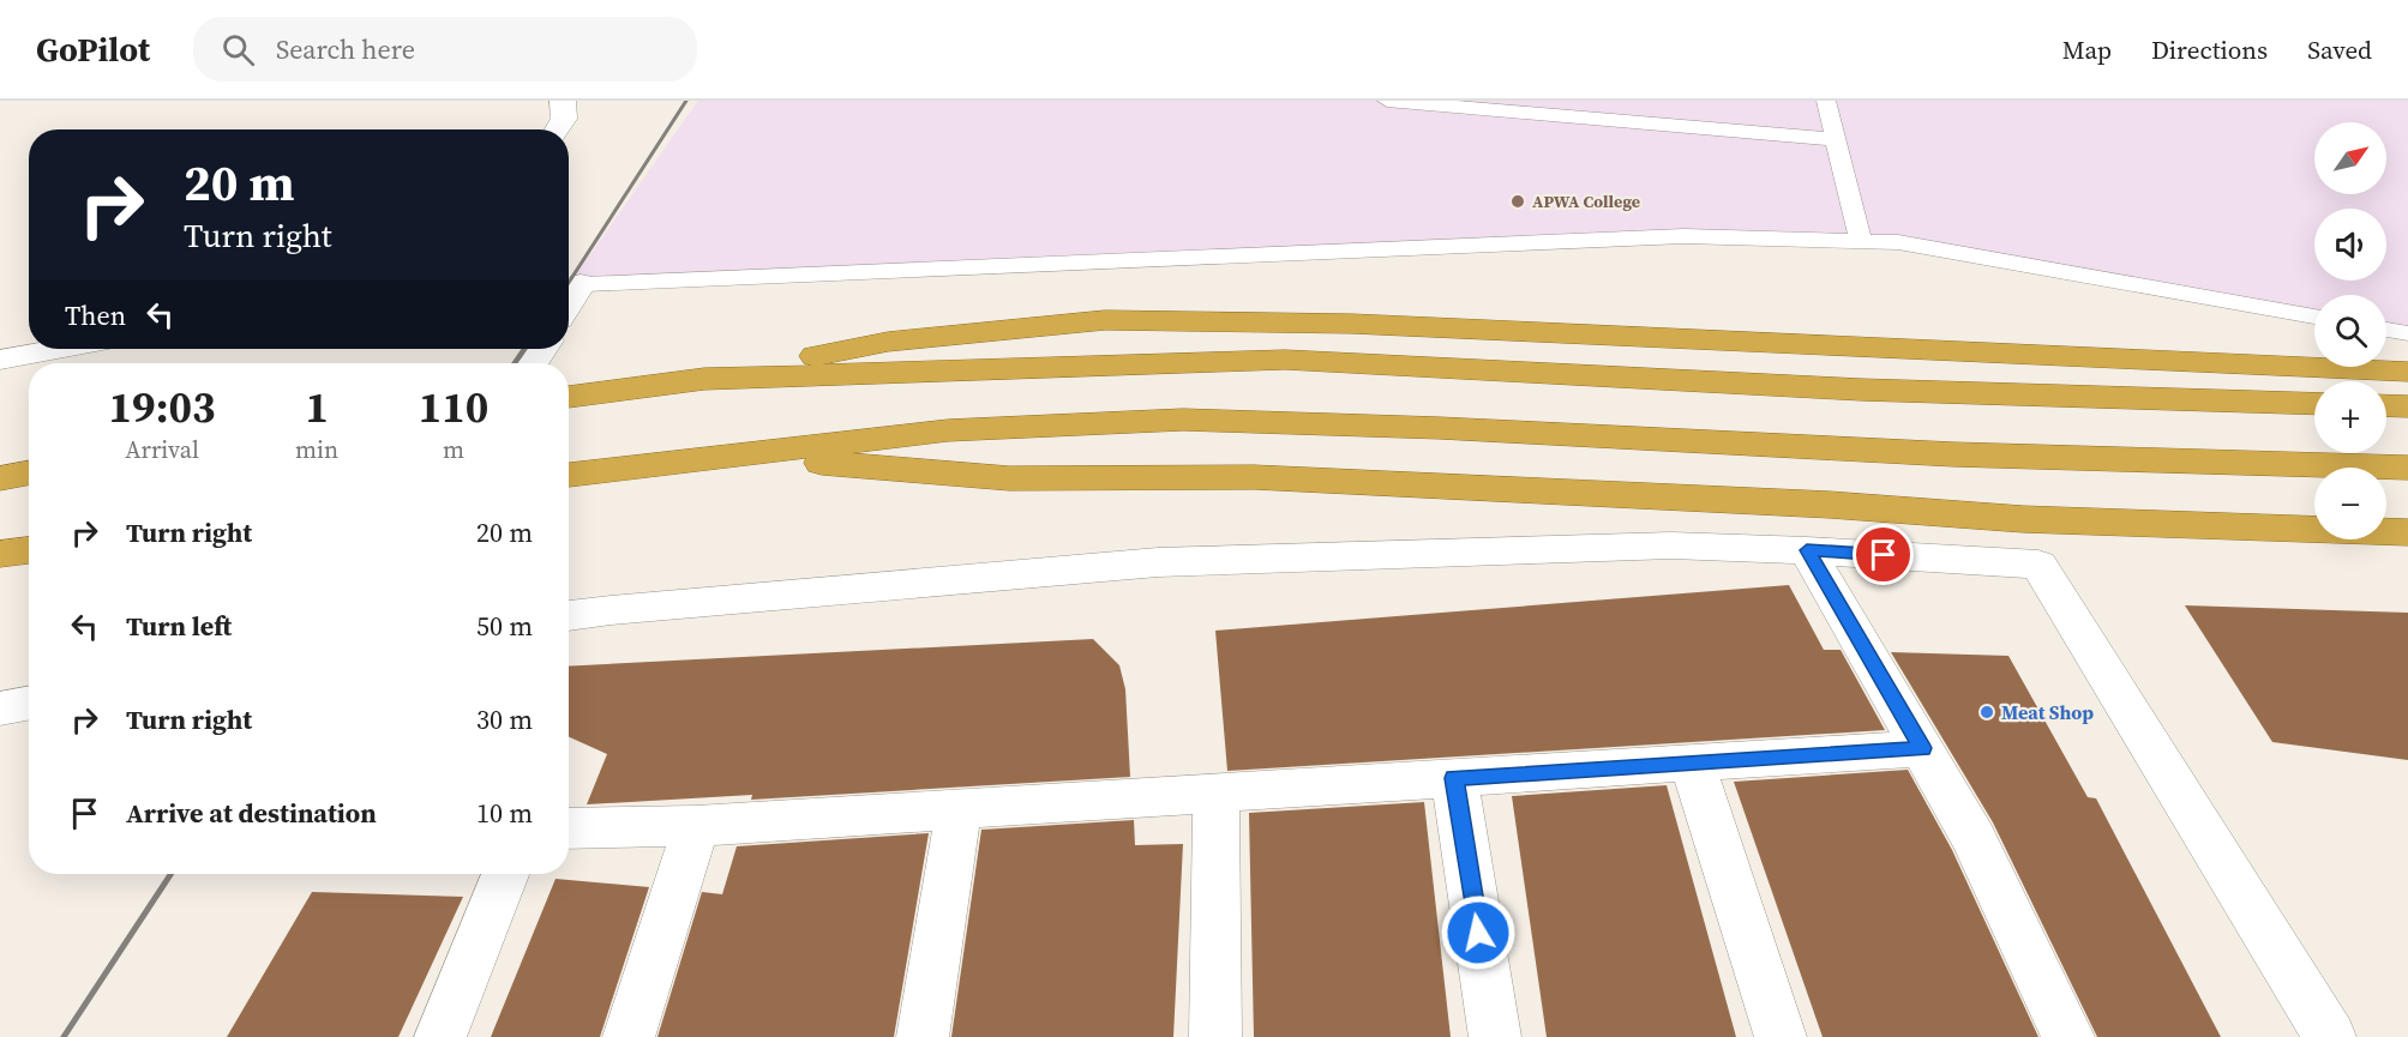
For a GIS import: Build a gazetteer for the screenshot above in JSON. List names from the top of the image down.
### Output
{
  "places": ["APWA College", "Meat Shop"],
  "north": "top right",
  "page": {
    "header": "GoPilot",
    "search": "Search here",
    "nav": ["Map", "Directions", "Saved"],
    "map_buttons": ["+", "−"],
    "turn": ["20 m", "Turn right"],
    "then": "Then",
    "eta": [
      "19:03",
      "Arrival",
      "1",
      "min",
      "110",
      "m"
    ],
    "list": [
      {
        "name": "Turn right",
        "value": "20 m"
      },
      {
        "name": "Turn left",
        "value": "50 m"
      },
      {
        "name": "Turn right",
        "value": "30 m"
      },
      {
        "name": "Arrive at destination",
        "value": "10 m"
      }
    ]
  }
}
